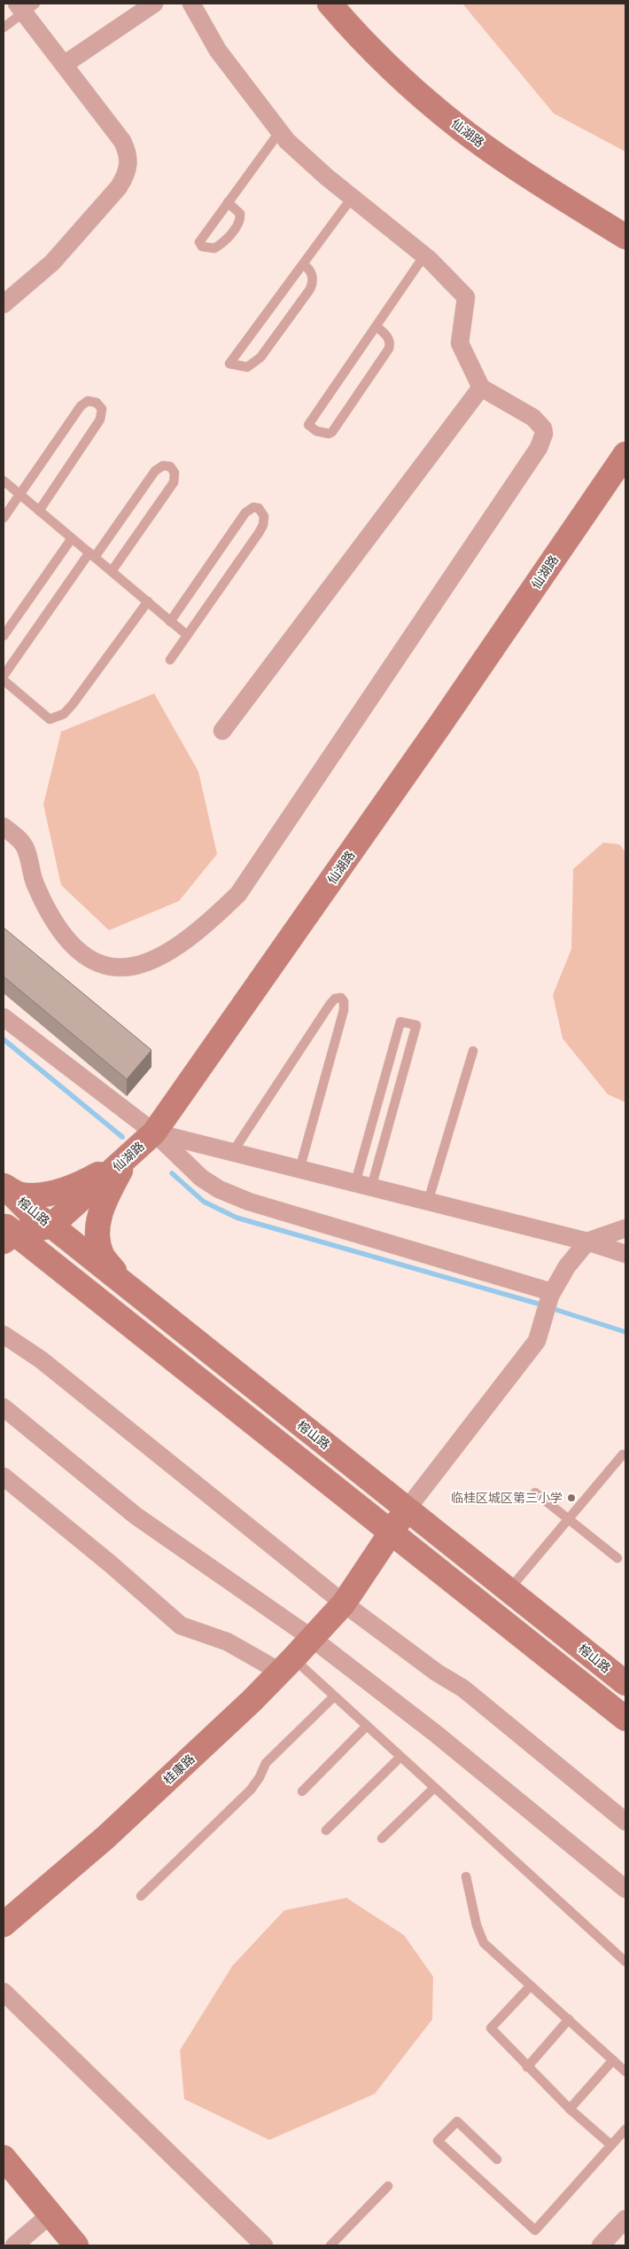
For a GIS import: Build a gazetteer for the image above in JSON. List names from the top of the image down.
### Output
{
  "streets": {
    "street": ["仙湖路", "榕山路", "桂康路"]
  },
  "crossings": [
    ["仙湖路", "榕山路"],
    ["榕山路", "桂康路"]
  ],
  "places": ["临桂区城区第三小学"]
}
